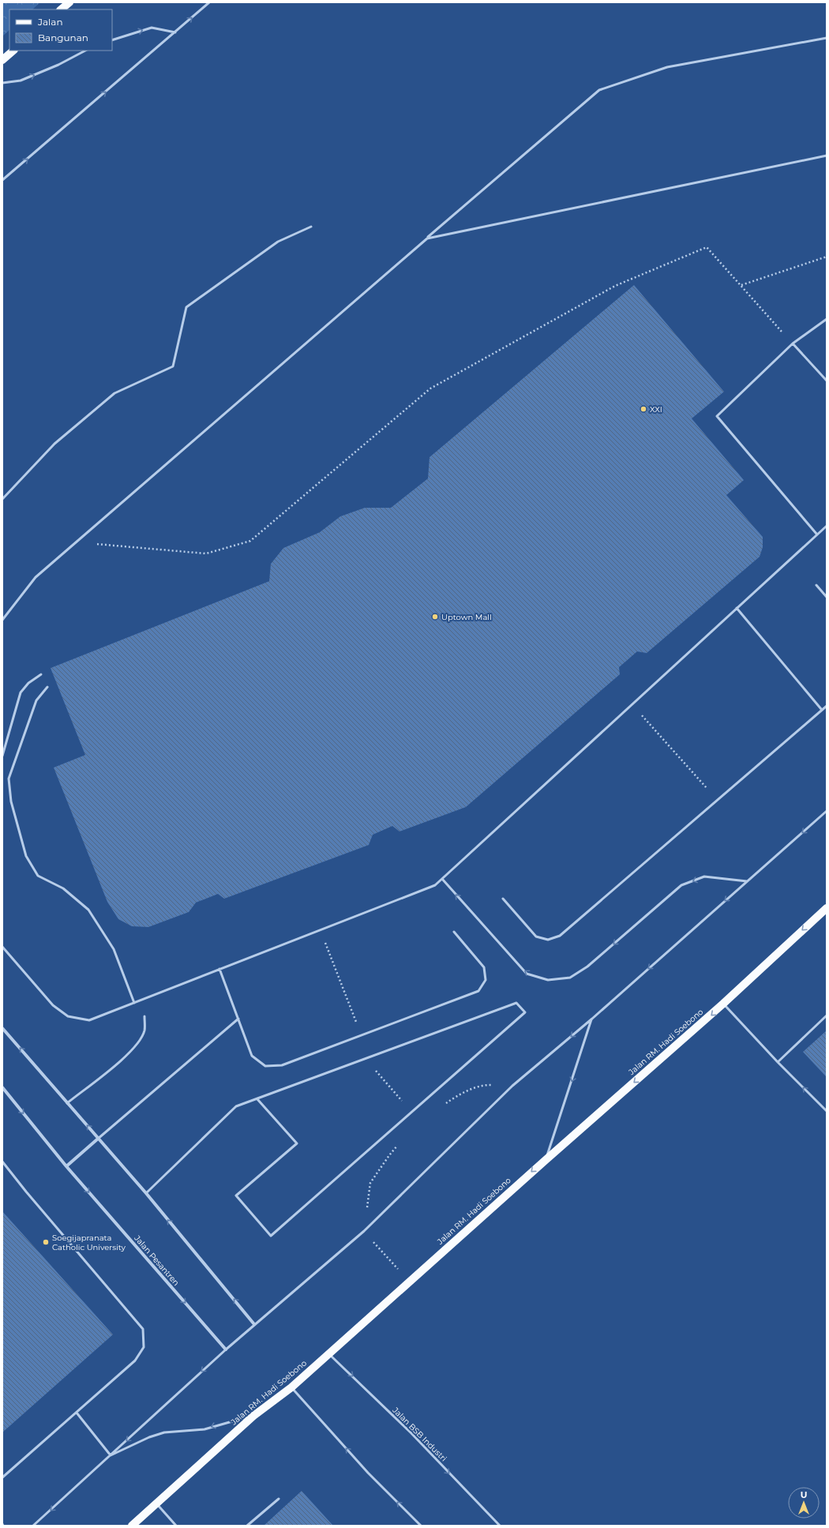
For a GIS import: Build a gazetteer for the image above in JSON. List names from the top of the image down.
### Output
{
  "streets": {
    "main road": ["Jalan RM. Hadi Soebono"],
    "street": ["Jalan Pesantren"],
    "lane": ["Jalan BSB Industri"]
  },
  "crossings": [
    ["Jalan RM. Hadi Soebono", "Jalan BSB Industri"]
  ],
  "one_way": ["Jalan RM. Hadi Soebono", "Jalan Pesantren", "Jalan BSB Industri"],
  "places": ["XXI", "Uptown Mall", "Soegijapranata Catholic University"],
  "legend": ["Jalan", "Bangunan"],
  "north": "top"
}
